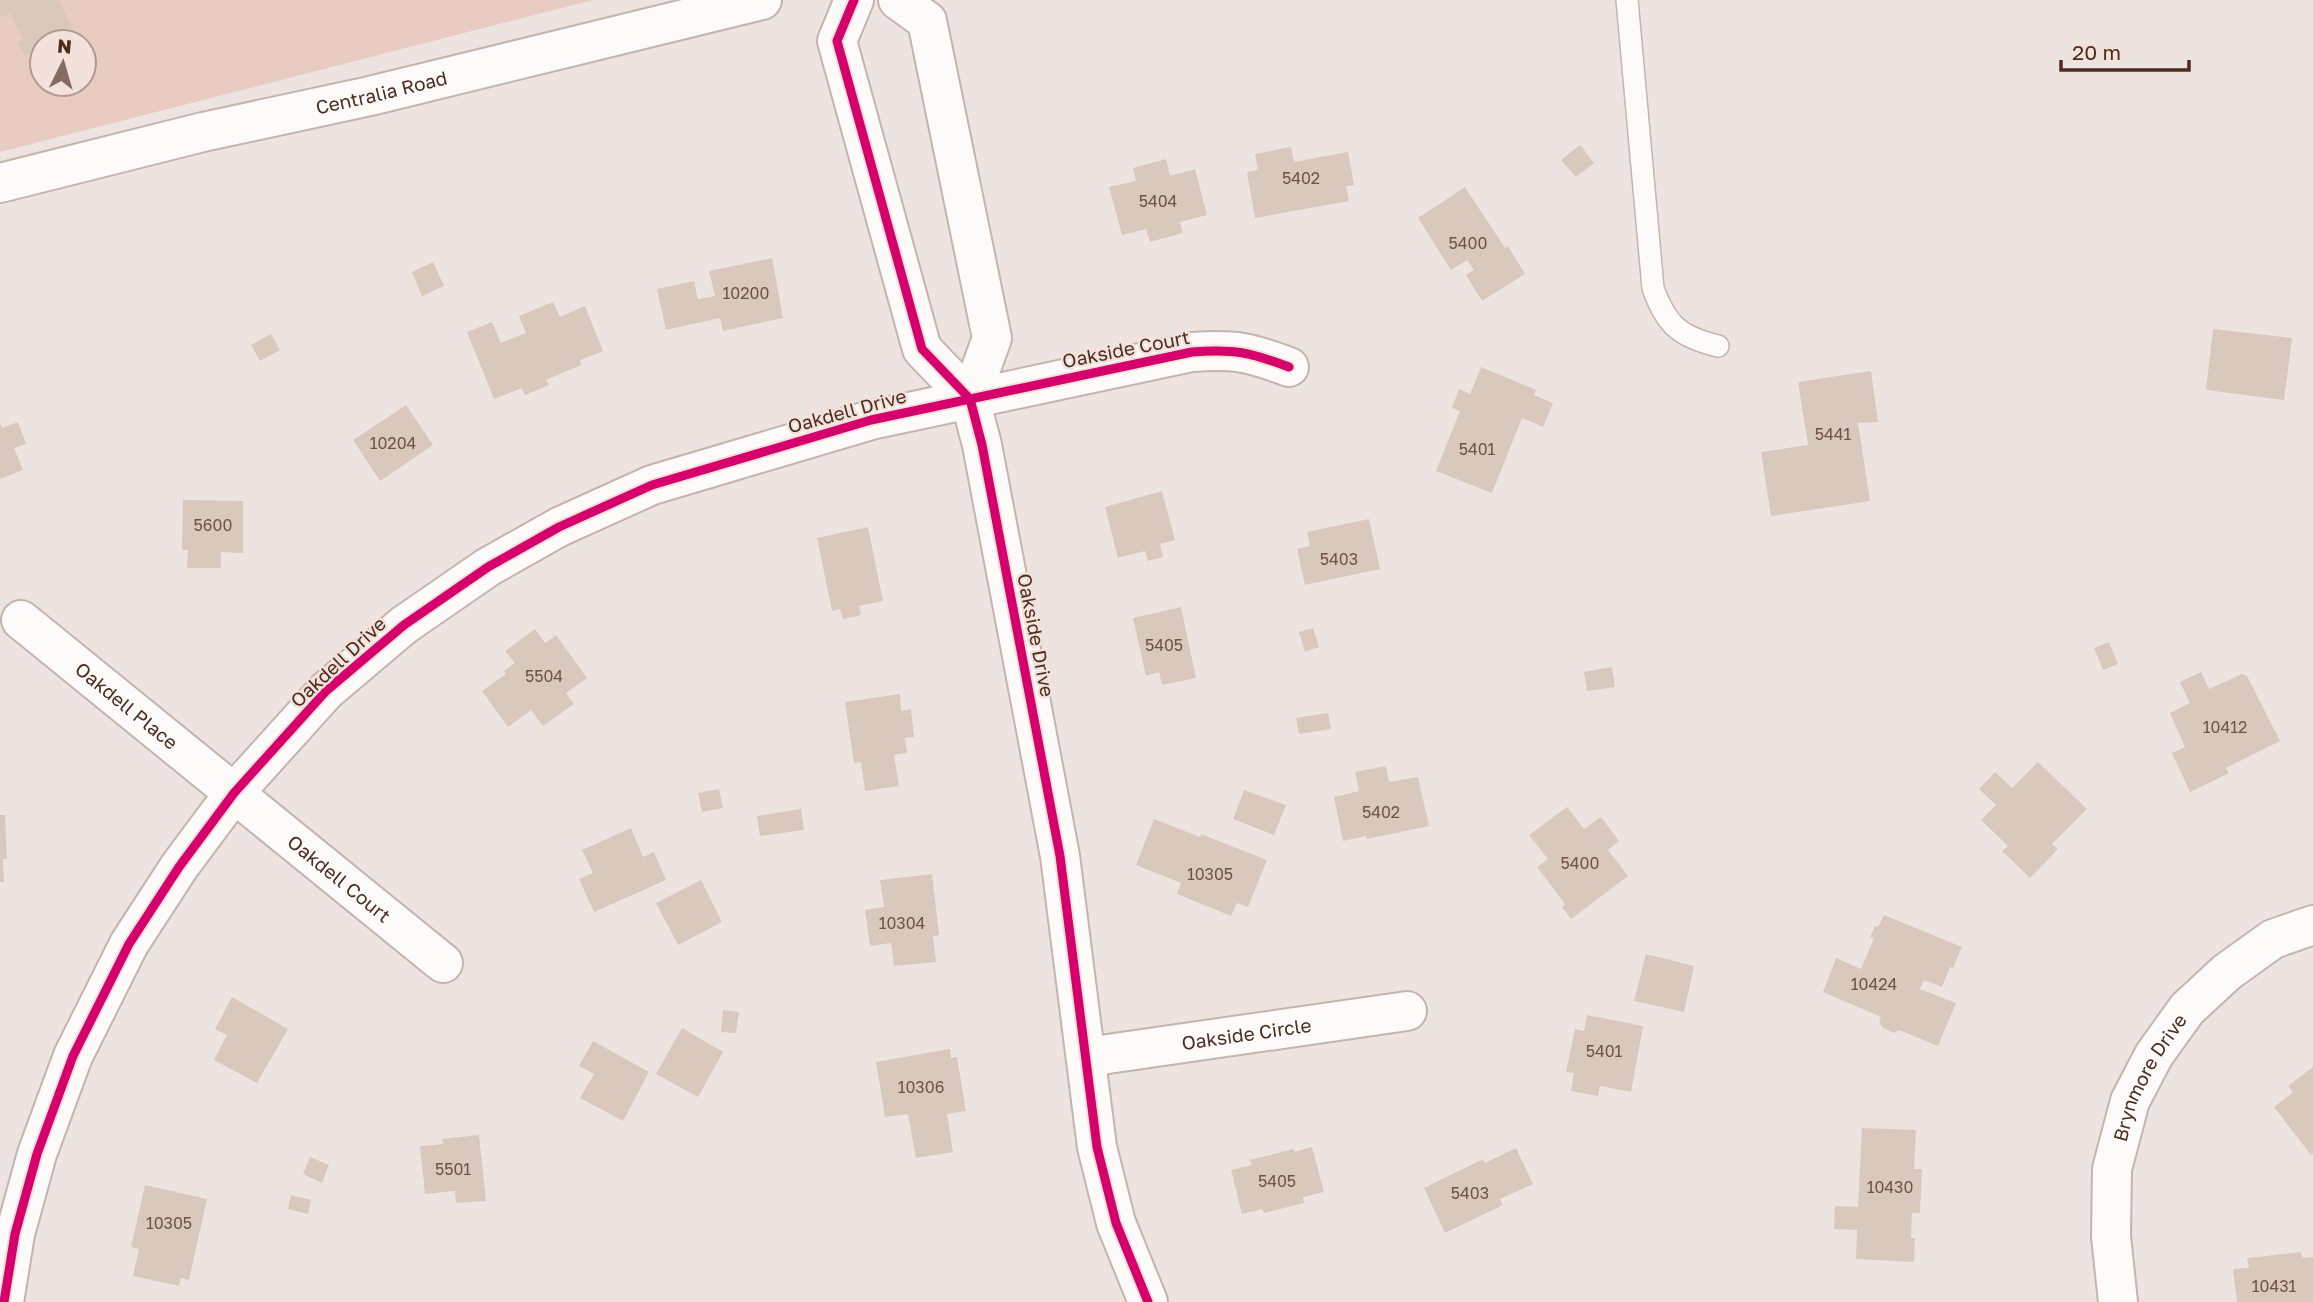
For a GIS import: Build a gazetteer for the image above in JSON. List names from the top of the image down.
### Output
{
  "streets": {
    "street": [
      "Centralia Road",
      "Oakside Court",
      "Oakdell Drive",
      "Oakside Drive",
      "Oakdell Place",
      "Oakdell Court",
      "Oakside Circle",
      "Brynmore Drive"
    ]
  },
  "crossings": [
    ["Oakside Court", "Oakdell Drive"],
    ["Oakside Court", "Oakside Drive"],
    ["Oakdell Drive", "Oakside Drive"],
    ["Oakdell Drive", "Oakdell Place"],
    ["Oakdell Drive", "Oakdell Court"],
    ["Oakside Drive", "Oakside Circle"],
    ["Oakdell Place", "Oakdell Court"]
  ],
  "house_numbers": [
    "5402",
    "5404",
    "5400",
    "10200",
    "5441",
    "10204",
    "5401",
    "5600",
    "5403",
    "5405",
    "5504",
    "10412",
    "5402",
    "5400",
    "10305",
    "10304",
    "10424",
    "5401",
    "10306",
    "5501",
    "5405",
    "10430",
    "5403",
    "10305",
    "10431"
  ],
  "scale_bar": "20 m",
  "north": "top"
}
